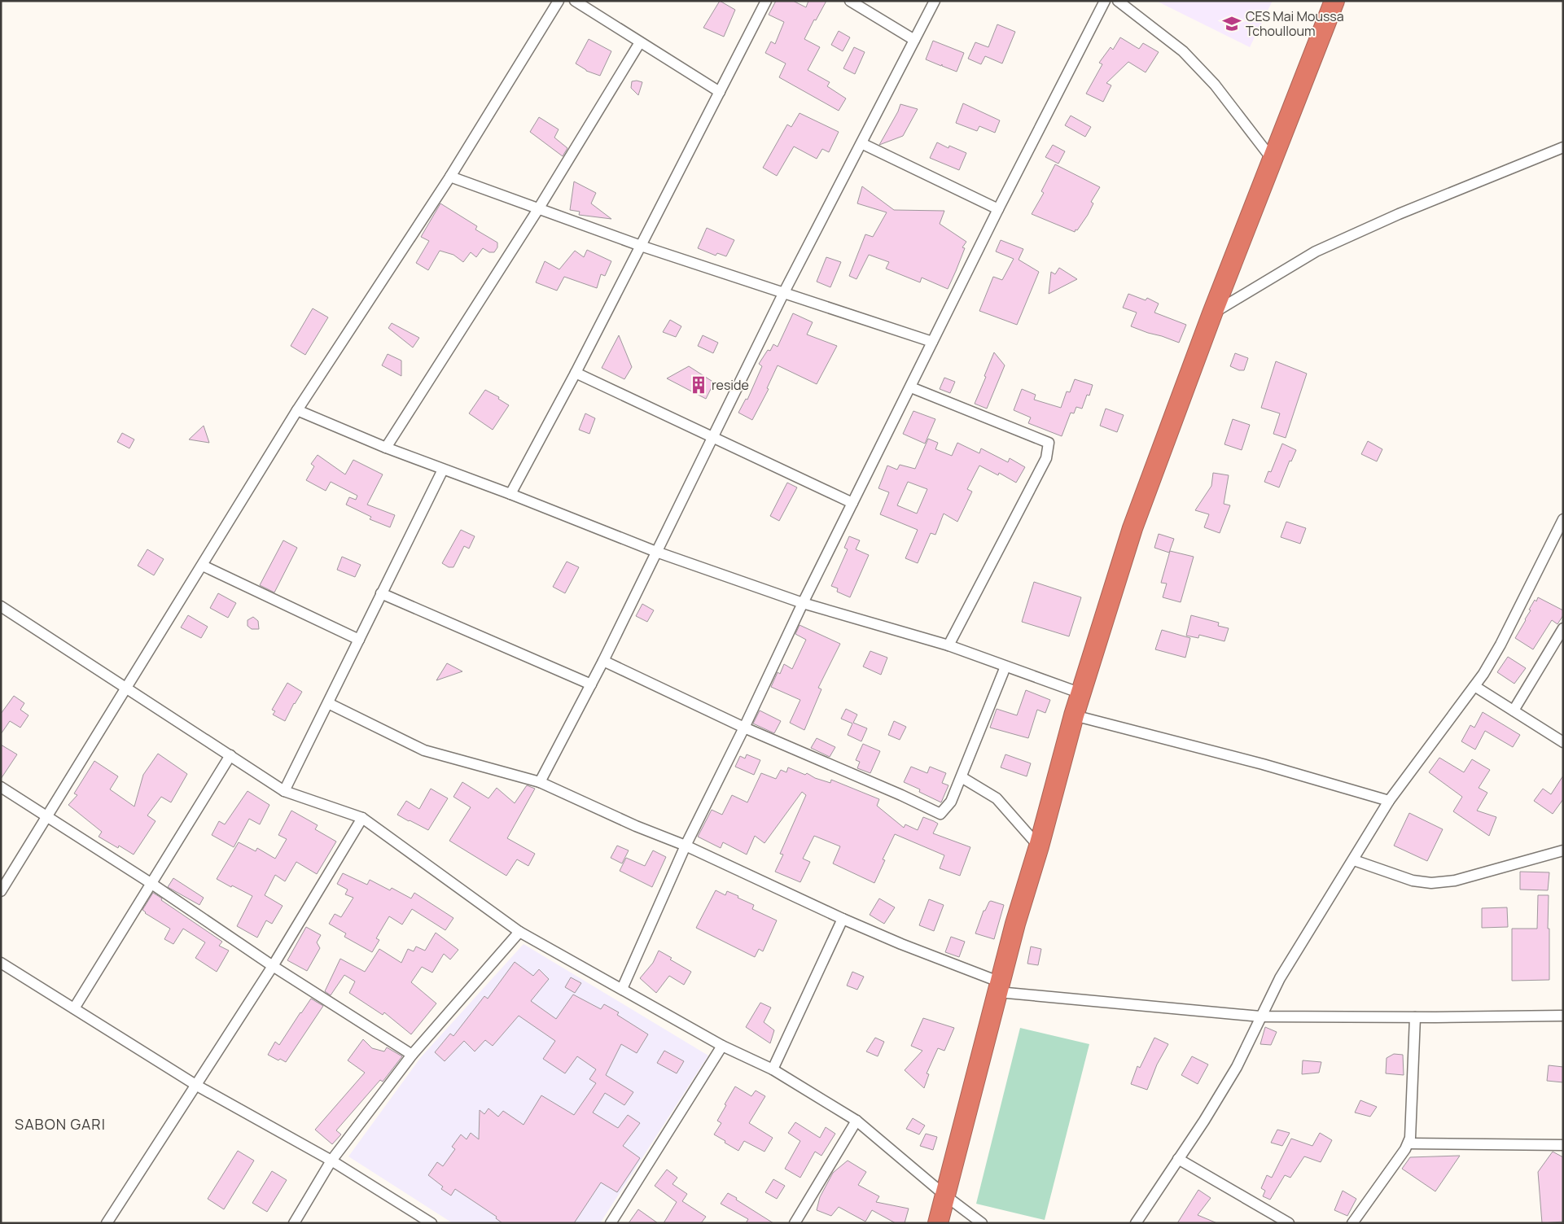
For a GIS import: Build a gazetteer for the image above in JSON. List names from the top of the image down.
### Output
{
  "districts": ["SABON GARI"],
  "places": {
    "school or university": ["CES Mai Moussa Tchoulloum"],
    "building": ["reside"]
  }
}
